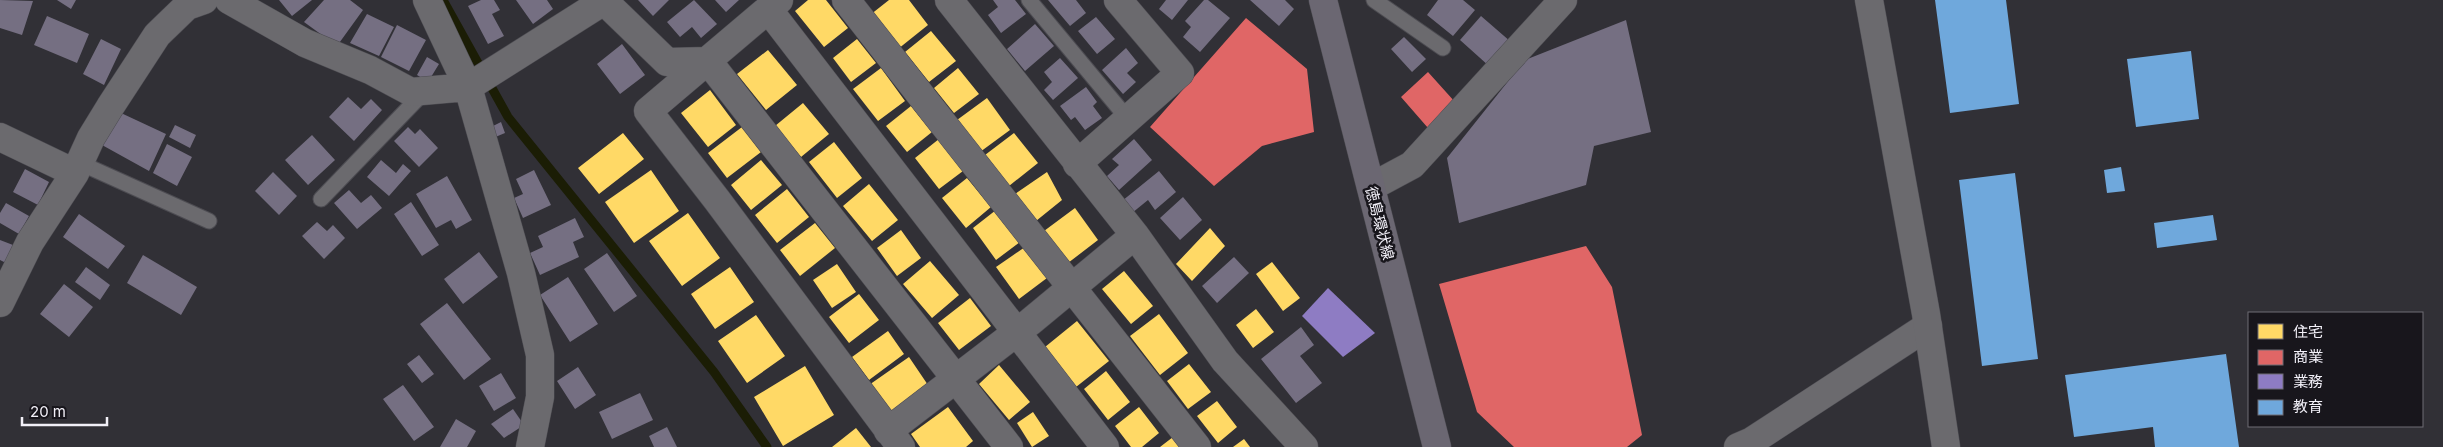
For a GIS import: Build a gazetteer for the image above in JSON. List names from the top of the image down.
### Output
{
  "streets": {
    "main road": ["徳島環状線"]
  },
  "legend": [
    "住宅",
    "商業",
    "業務",
    "教育"
  ],
  "scale_bar": "20 m"
}
